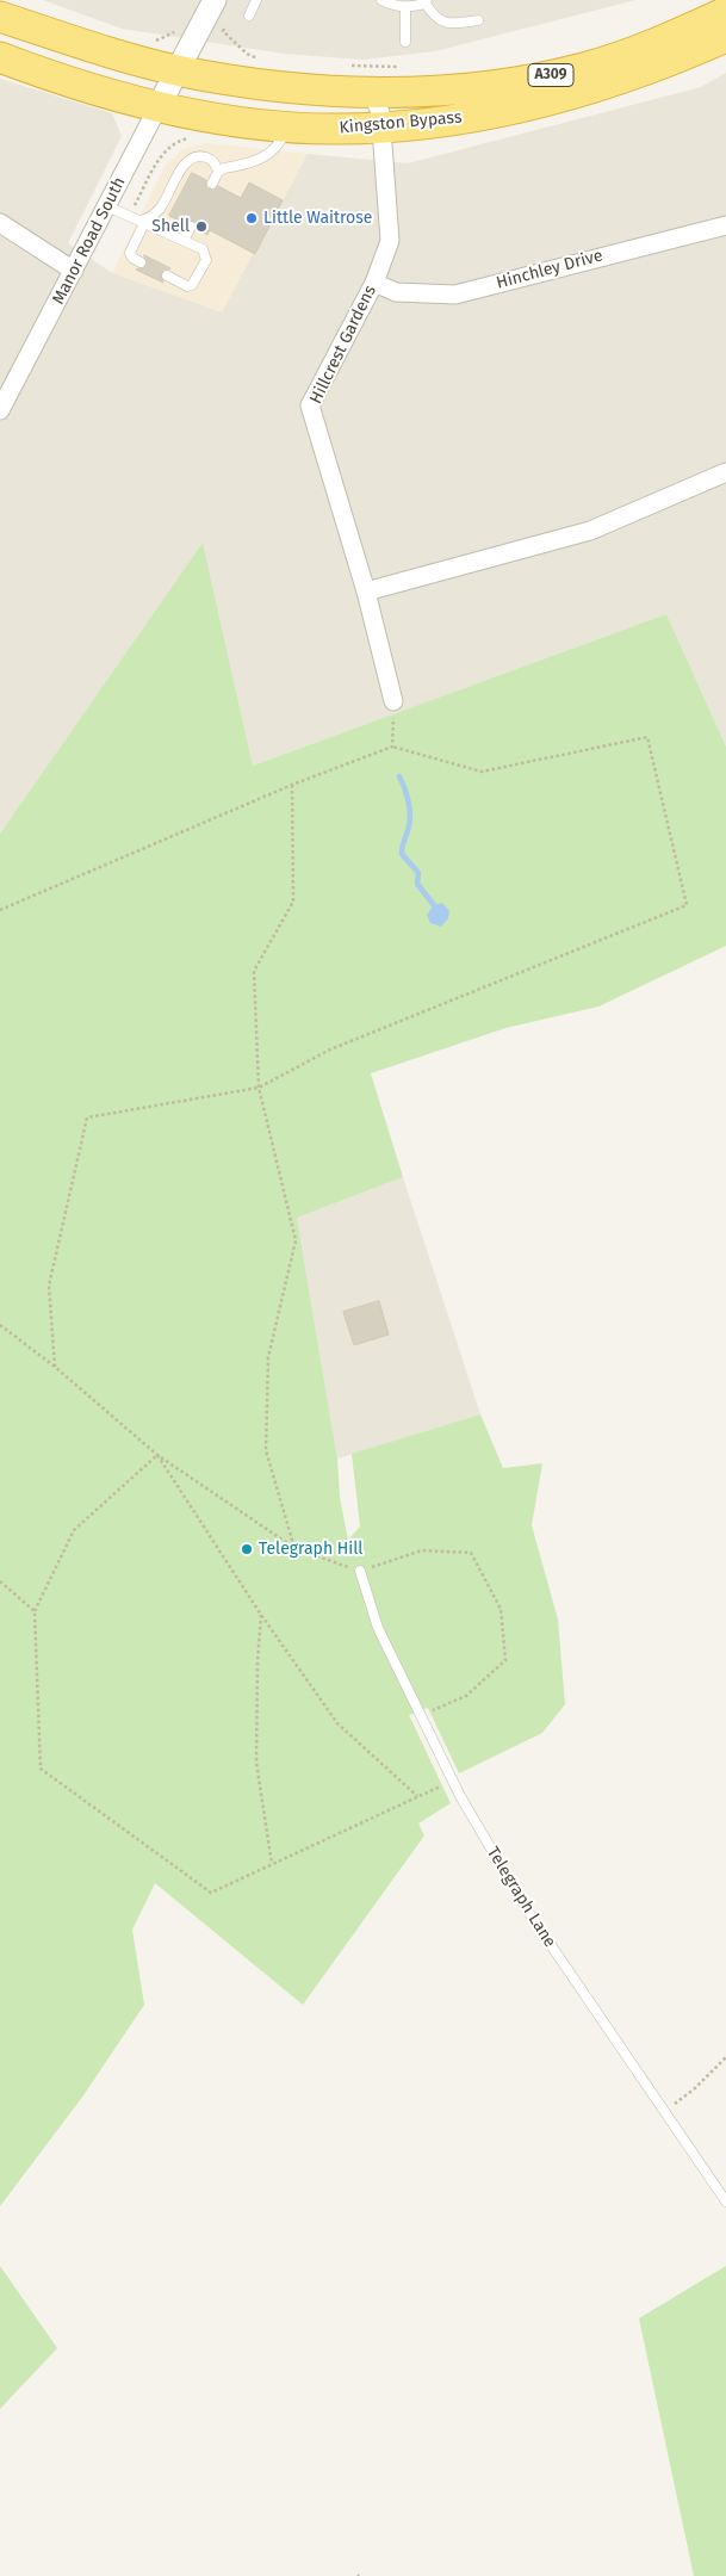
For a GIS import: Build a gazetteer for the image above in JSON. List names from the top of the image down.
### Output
{
  "streets": {
    "highway": ["A309", "Kingston Bypass"],
    "street": ["Manor Road South", "Hinchley Drive", "Hillcrest Gardens"],
    "lane": ["Telegraph Lane"]
  },
  "crossings": [
    ["Kingston Bypass", "Manor Road South"],
    ["Kingston Bypass", "Hillcrest Gardens"],
    ["Hinchley Drive", "Hillcrest Gardens"]
  ],
  "places": ["Little Waitrose", "Shell", "Telegraph Hill"]
}
